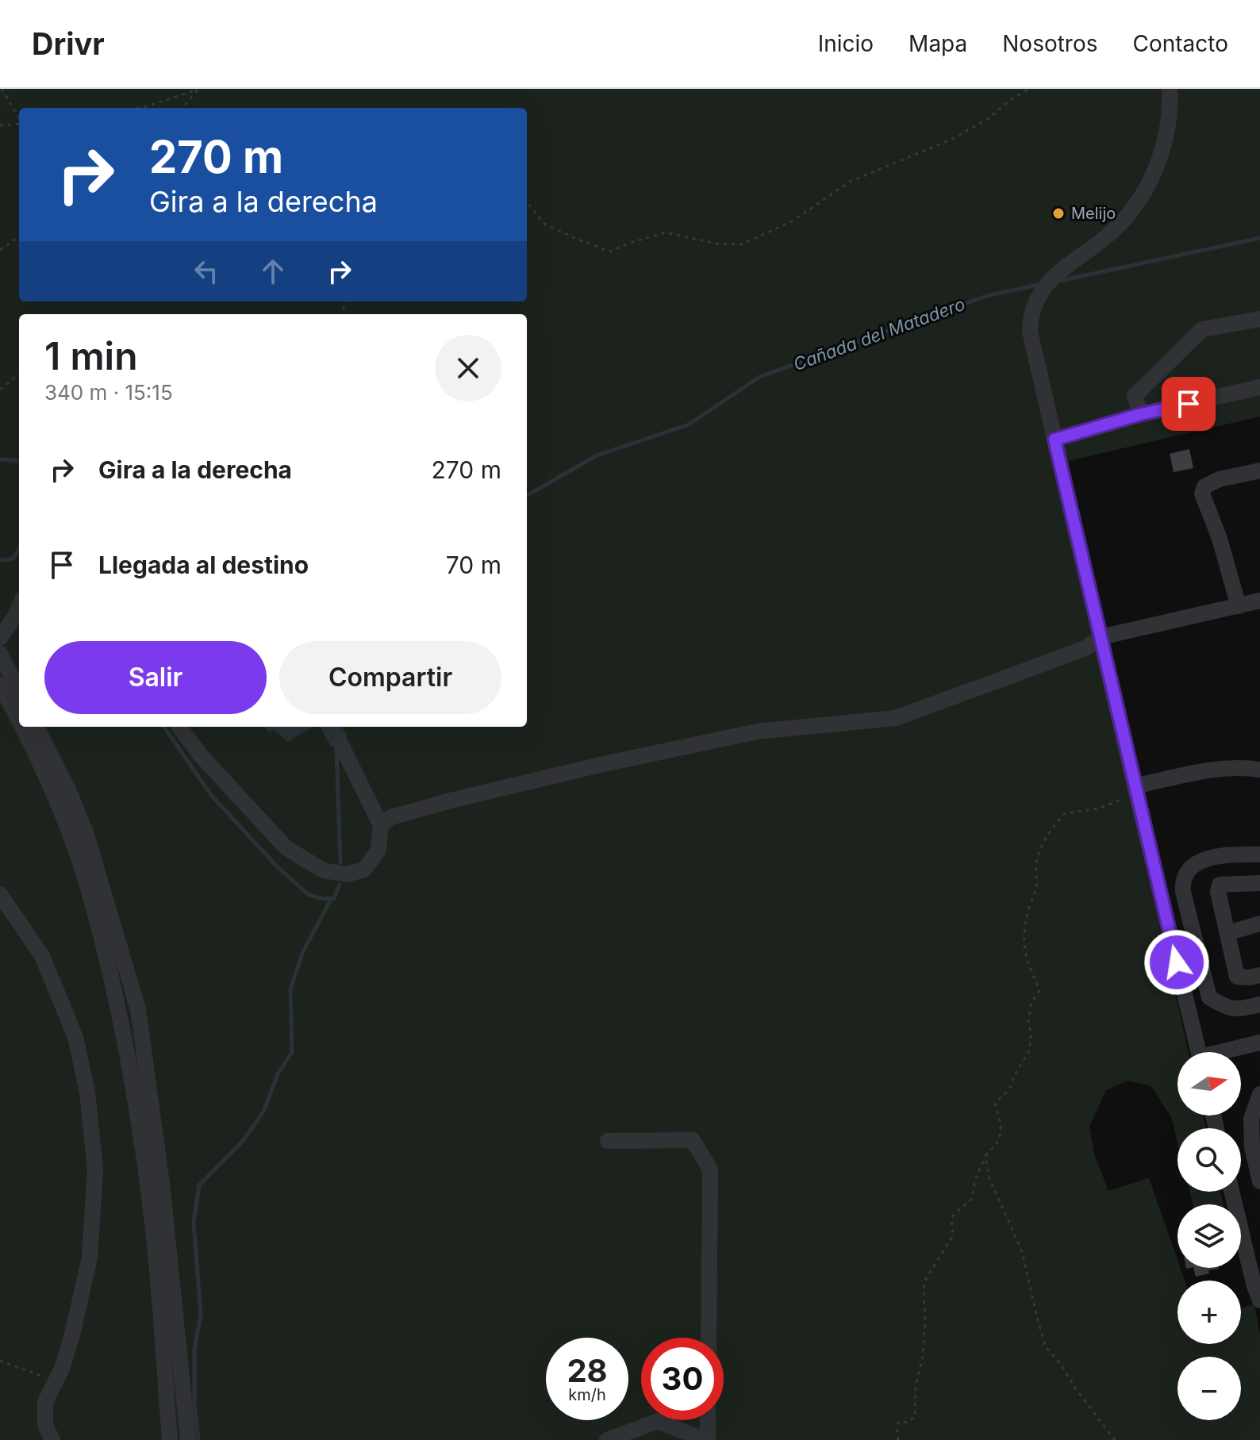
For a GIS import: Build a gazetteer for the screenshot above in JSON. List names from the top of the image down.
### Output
{
  "water": ["Cañada del Matadero"],
  "places": ["Melijo"],
  "north": "right",
  "page": {
    "header": "Drivr",
    "nav": [
      "Inicio",
      "Mapa",
      "Nosotros",
      "Contacto"
    ],
    "turn": ["270 m", "Gira a la derecha"],
    "heading": ["1 min", "340 m · 15:15"],
    "list": [
      {
        "name": "Gira a la derecha",
        "value": "270 m"
      },
      {
        "name": "Llegada al destino",
        "value": "70 m"
      }
    ],
    "buttons": ["Salir", "Compartir"],
    "map_buttons": ["+", "−"],
    "speed": "28 km/h",
    "limit": "30"
  }
}
